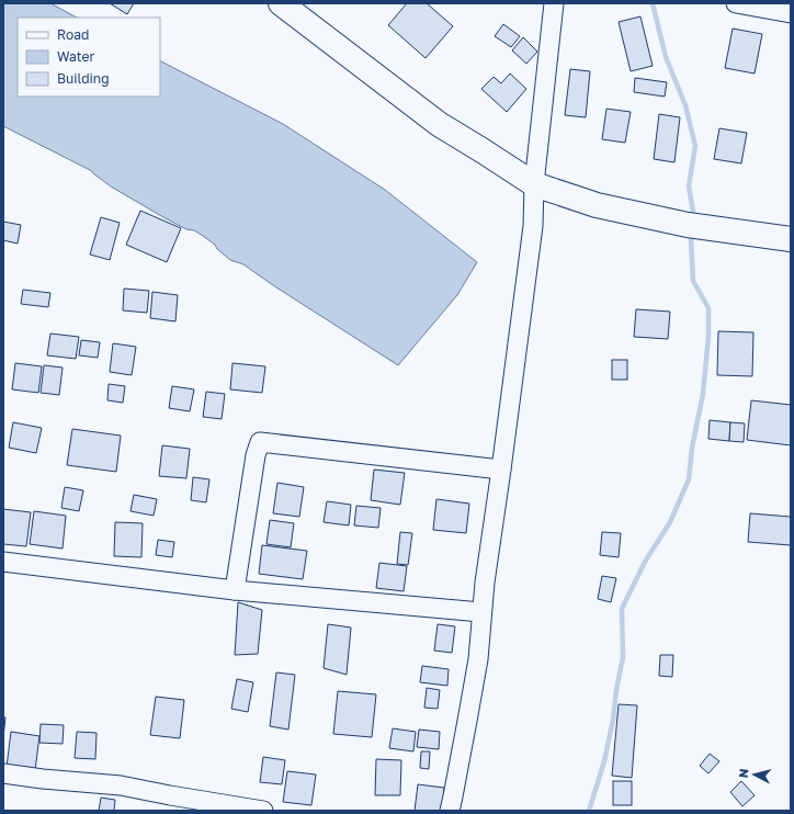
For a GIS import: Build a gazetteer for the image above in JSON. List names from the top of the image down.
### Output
{
  "legend": ["Road", "Water", "Building"],
  "north": "left"
}
